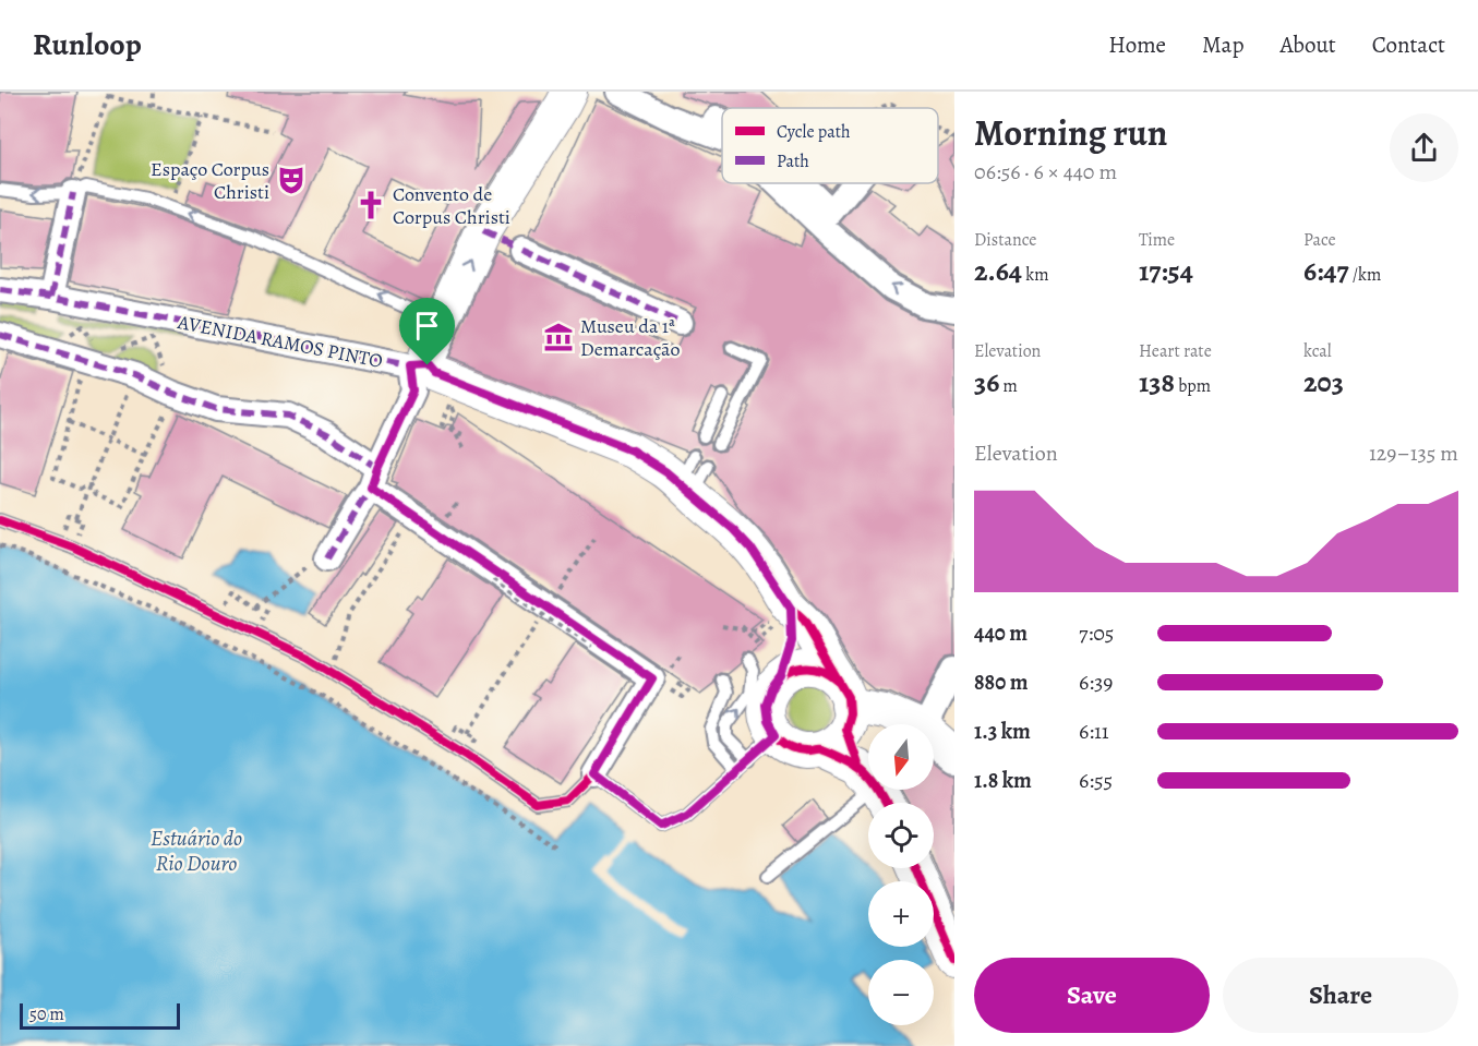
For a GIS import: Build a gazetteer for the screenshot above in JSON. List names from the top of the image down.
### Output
{
  "streets": {
    "street": ["AVENIDA RAMOS PINTO"]
  },
  "water": ["Estuário do Rio Douro"],
  "places": {
    "theatre": ["Espaço Corpus Christi"],
    "church": ["Convento de Corpus Christi"],
    "museum": ["Museu da 1ª Demarcação"]
  },
  "legend": ["Cycle path", "Path"],
  "scale_bar": "50 m",
  "north": "bottom",
  "page": {
    "header": "Runloop",
    "nav": [
      "Home",
      "Map",
      "About",
      "Contact"
    ],
    "heading": ["Morning run", "06:56 · 6 × 440 m"],
    "stats": [
      ["Distance", "2.64 km"],
      ["Time", "17:54"],
      ["Pace", "6:47 /km"],
      ["Elevation", "36 m"],
      ["Heart rate", "138 bpm"],
      ["kcal", "203"]
    ],
    "chart": ["Elevation", "129–135 m"],
    "list": [
      {
        "name": "440 m",
        "note": "7:05"
      },
      {
        "name": "880 m",
        "note": "6:39"
      },
      {
        "name": "1.3 km",
        "note": "6:11"
      },
      {
        "name": "1.8 km",
        "note": "6:55"
      }
    ],
    "map_buttons": ["+", "−"],
    "buttons": ["Save", "Share"],
    "scale": "50 m"
  }
}
